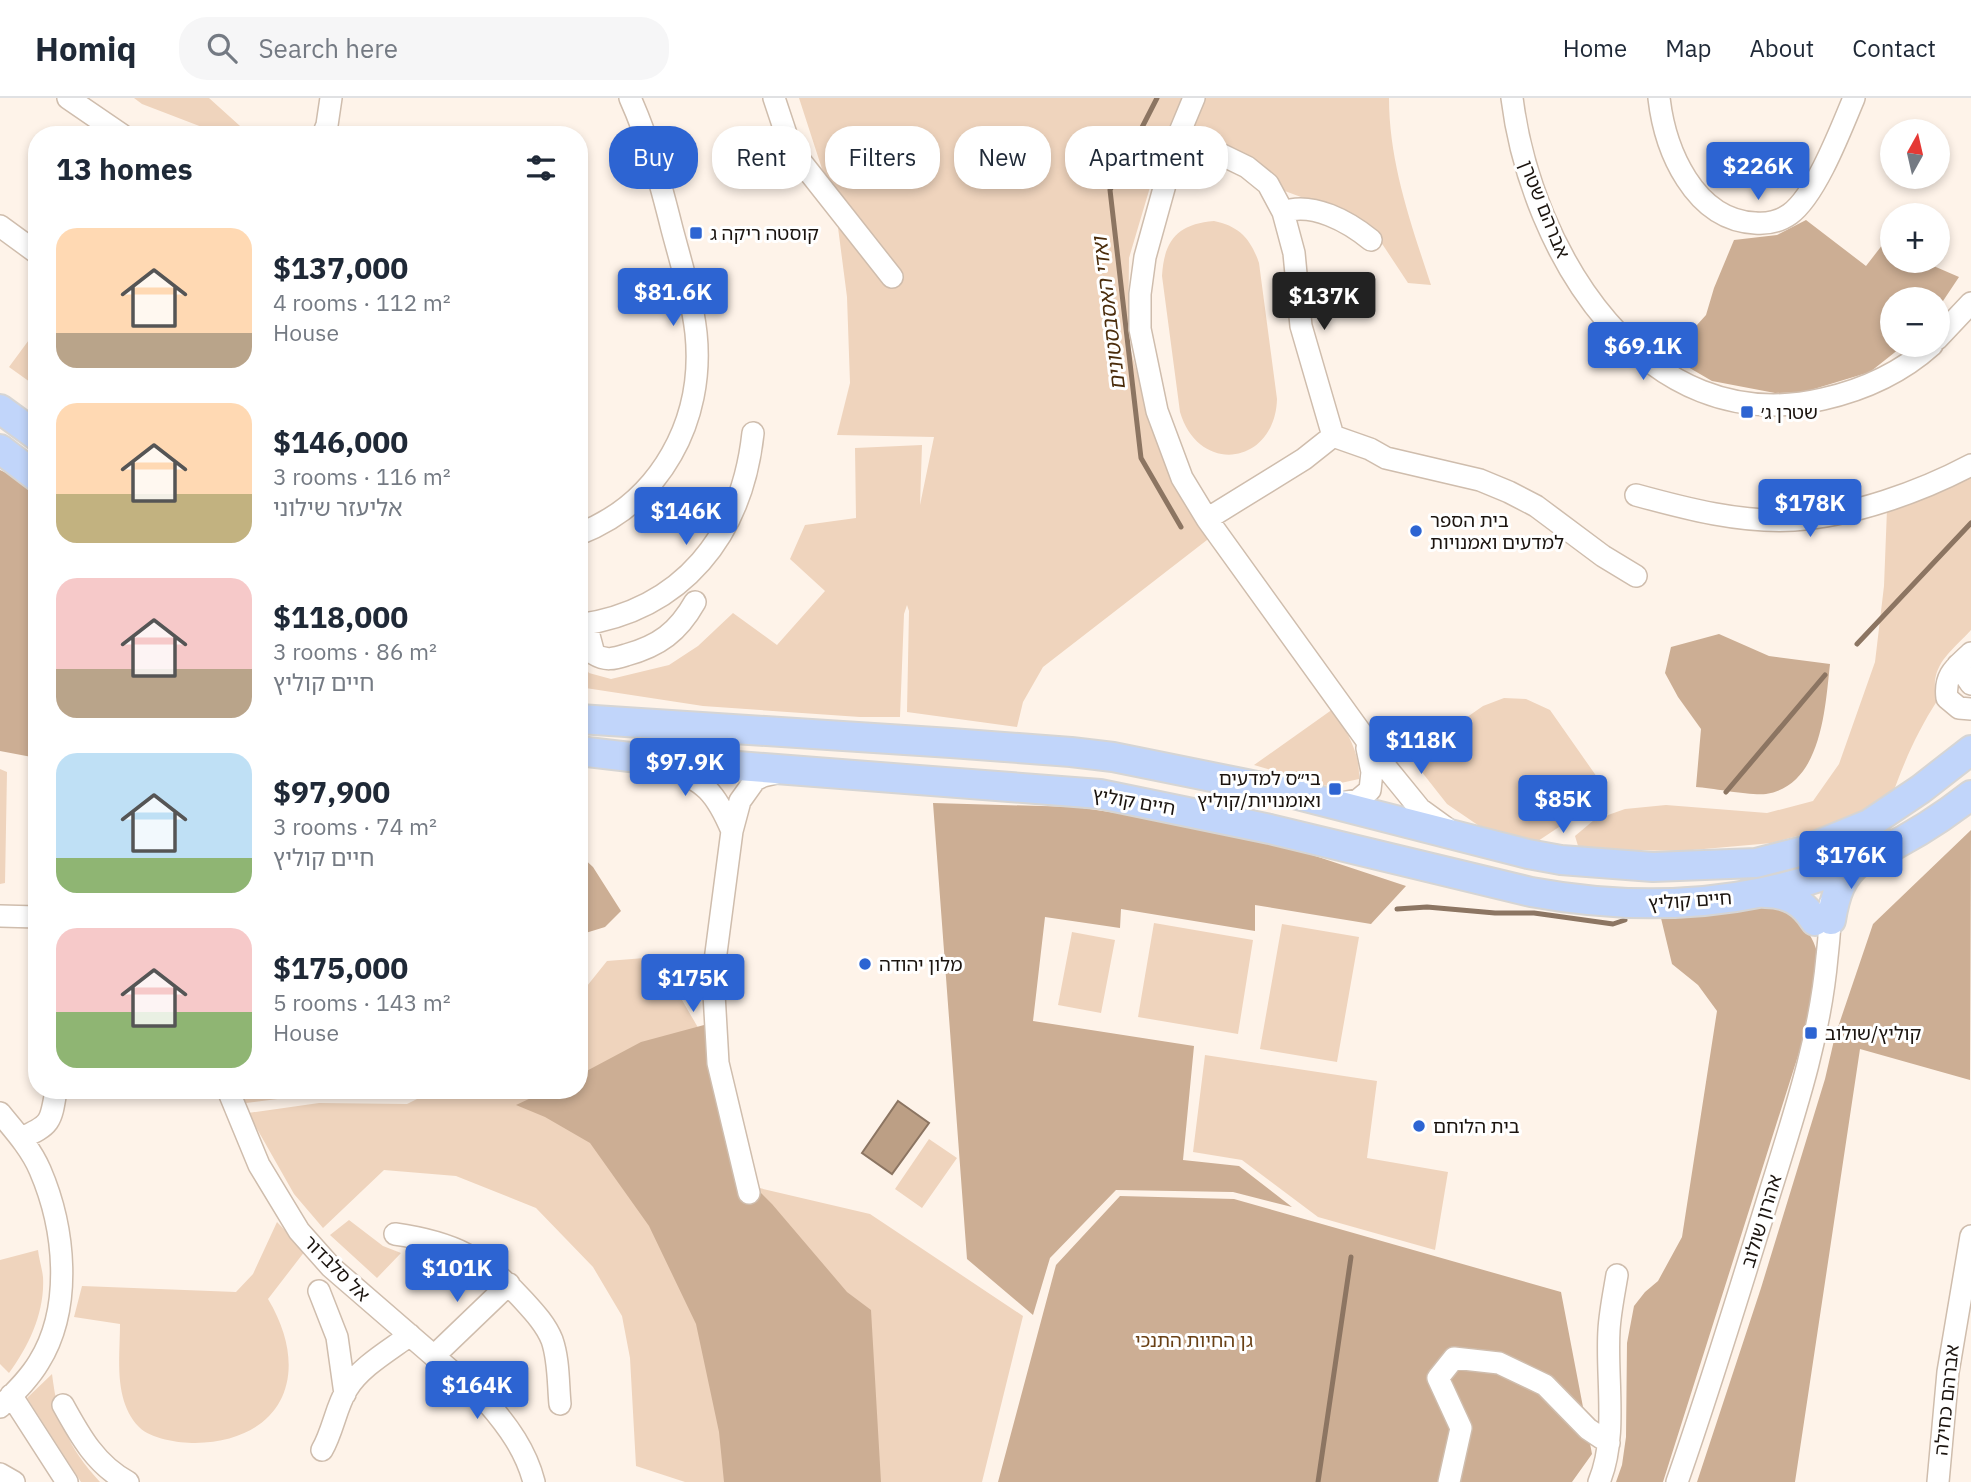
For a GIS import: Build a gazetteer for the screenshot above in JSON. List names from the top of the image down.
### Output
{
  "streets": {
    "main road": ["חיים קוליץ"],
    "street": [
      "אברהם שטרן",
      "אהרון שולוב",
      "אל סלבדור",
      "אברהם כחילה"
    ]
  },
  "crossings": [
    ["חיים קוליץ", "אהרון שולוב"]
  ],
  "water": ["ואדי האסבסטונים"],
  "parks": ["גן החיות התנכי"],
  "places": {
    "transit": [
      "קוסטה ריקה ג",
      "שטרן ג׳",
      "בי״ס למדעים ואומנויות/קוליץ",
      "קוליץ/שולוב"
    ],
    "other": ["בית הספר למדעים ואמנויות", "מלון יהודה", "בית הלוחם"]
  },
  "north": "top",
  "page": {
    "header": "Homiq",
    "search": "Search here",
    "nav": [
      "Home",
      "Map",
      "About",
      "Contact"
    ],
    "map_buttons": ["+", "−"],
    "chip": [
      "Buy",
      "Rent",
      "Filters",
      "New",
      "Apartment"
    ],
    "heading": "13 homes",
    "price": [
      "$226K",
      "$81.6K",
      "$137K",
      "$69.1K",
      "$178K",
      "$146K",
      "$118K",
      "$97.9K",
      "$85K",
      "$176K",
      "$175K",
      "$101K",
      "$164K"
    ],
    "list": [
      {
        "name": "$137,000",
        "note": "4 rooms · 112 m² · House"
      },
      {
        "name": "$146,000",
        "note": "3 rooms · 116 m² · אליעזר שילוני"
      },
      {
        "name": "$118,000",
        "note": "3 rooms · 86 m² · חיים קוליץ"
      },
      {
        "name": "$97,900",
        "note": "3 rooms · 74 m² · חיים קוליץ"
      },
      {
        "name": "$175,000",
        "note": "5 rooms · 143 m² · House"
      }
    ]
  }
}
